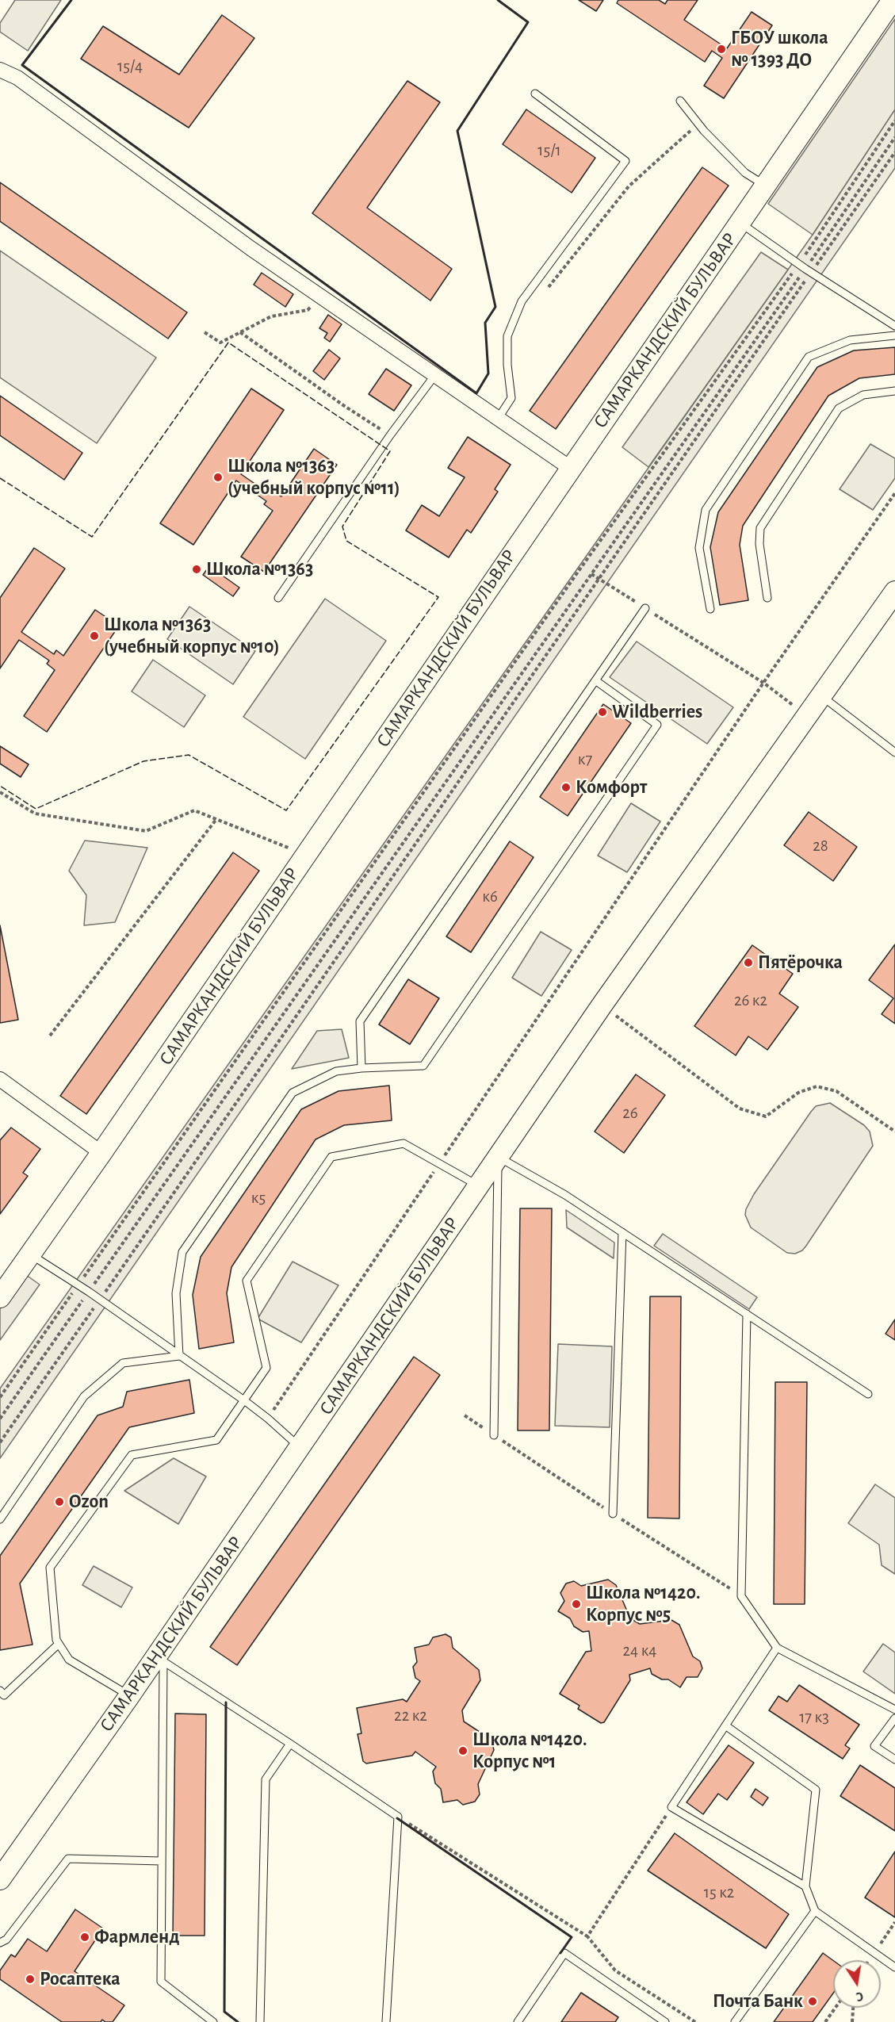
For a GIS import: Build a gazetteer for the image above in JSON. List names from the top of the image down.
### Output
{
  "streets": {
    "street": ["САМАРКАНДСКИЙ БУЛЬВАР"]
  },
  "places": [
    "ГБОУ школа № 1393 ДО",
    "Школа №1363 (учебный корпус №11)",
    "Школа №1363",
    "Школа №1363 (учебный корпус №10)",
    "Wildberries",
    "Комфорт",
    "Пятёрочка",
    "Ozon",
    "Школа №1420. Корпус №5",
    "Школа №1420. Корпус №1",
    "Фармленд",
    "Росаптека",
    "Почта Банк"
  ],
  "house_numbers": [
    "15/4",
    "15/1",
    "к7",
    "28",
    "к6",
    "26 к2",
    "26",
    "к5",
    "24 к4",
    "22 к2",
    "17 к3",
    "15 к2"
  ],
  "north": "bottom"
}
